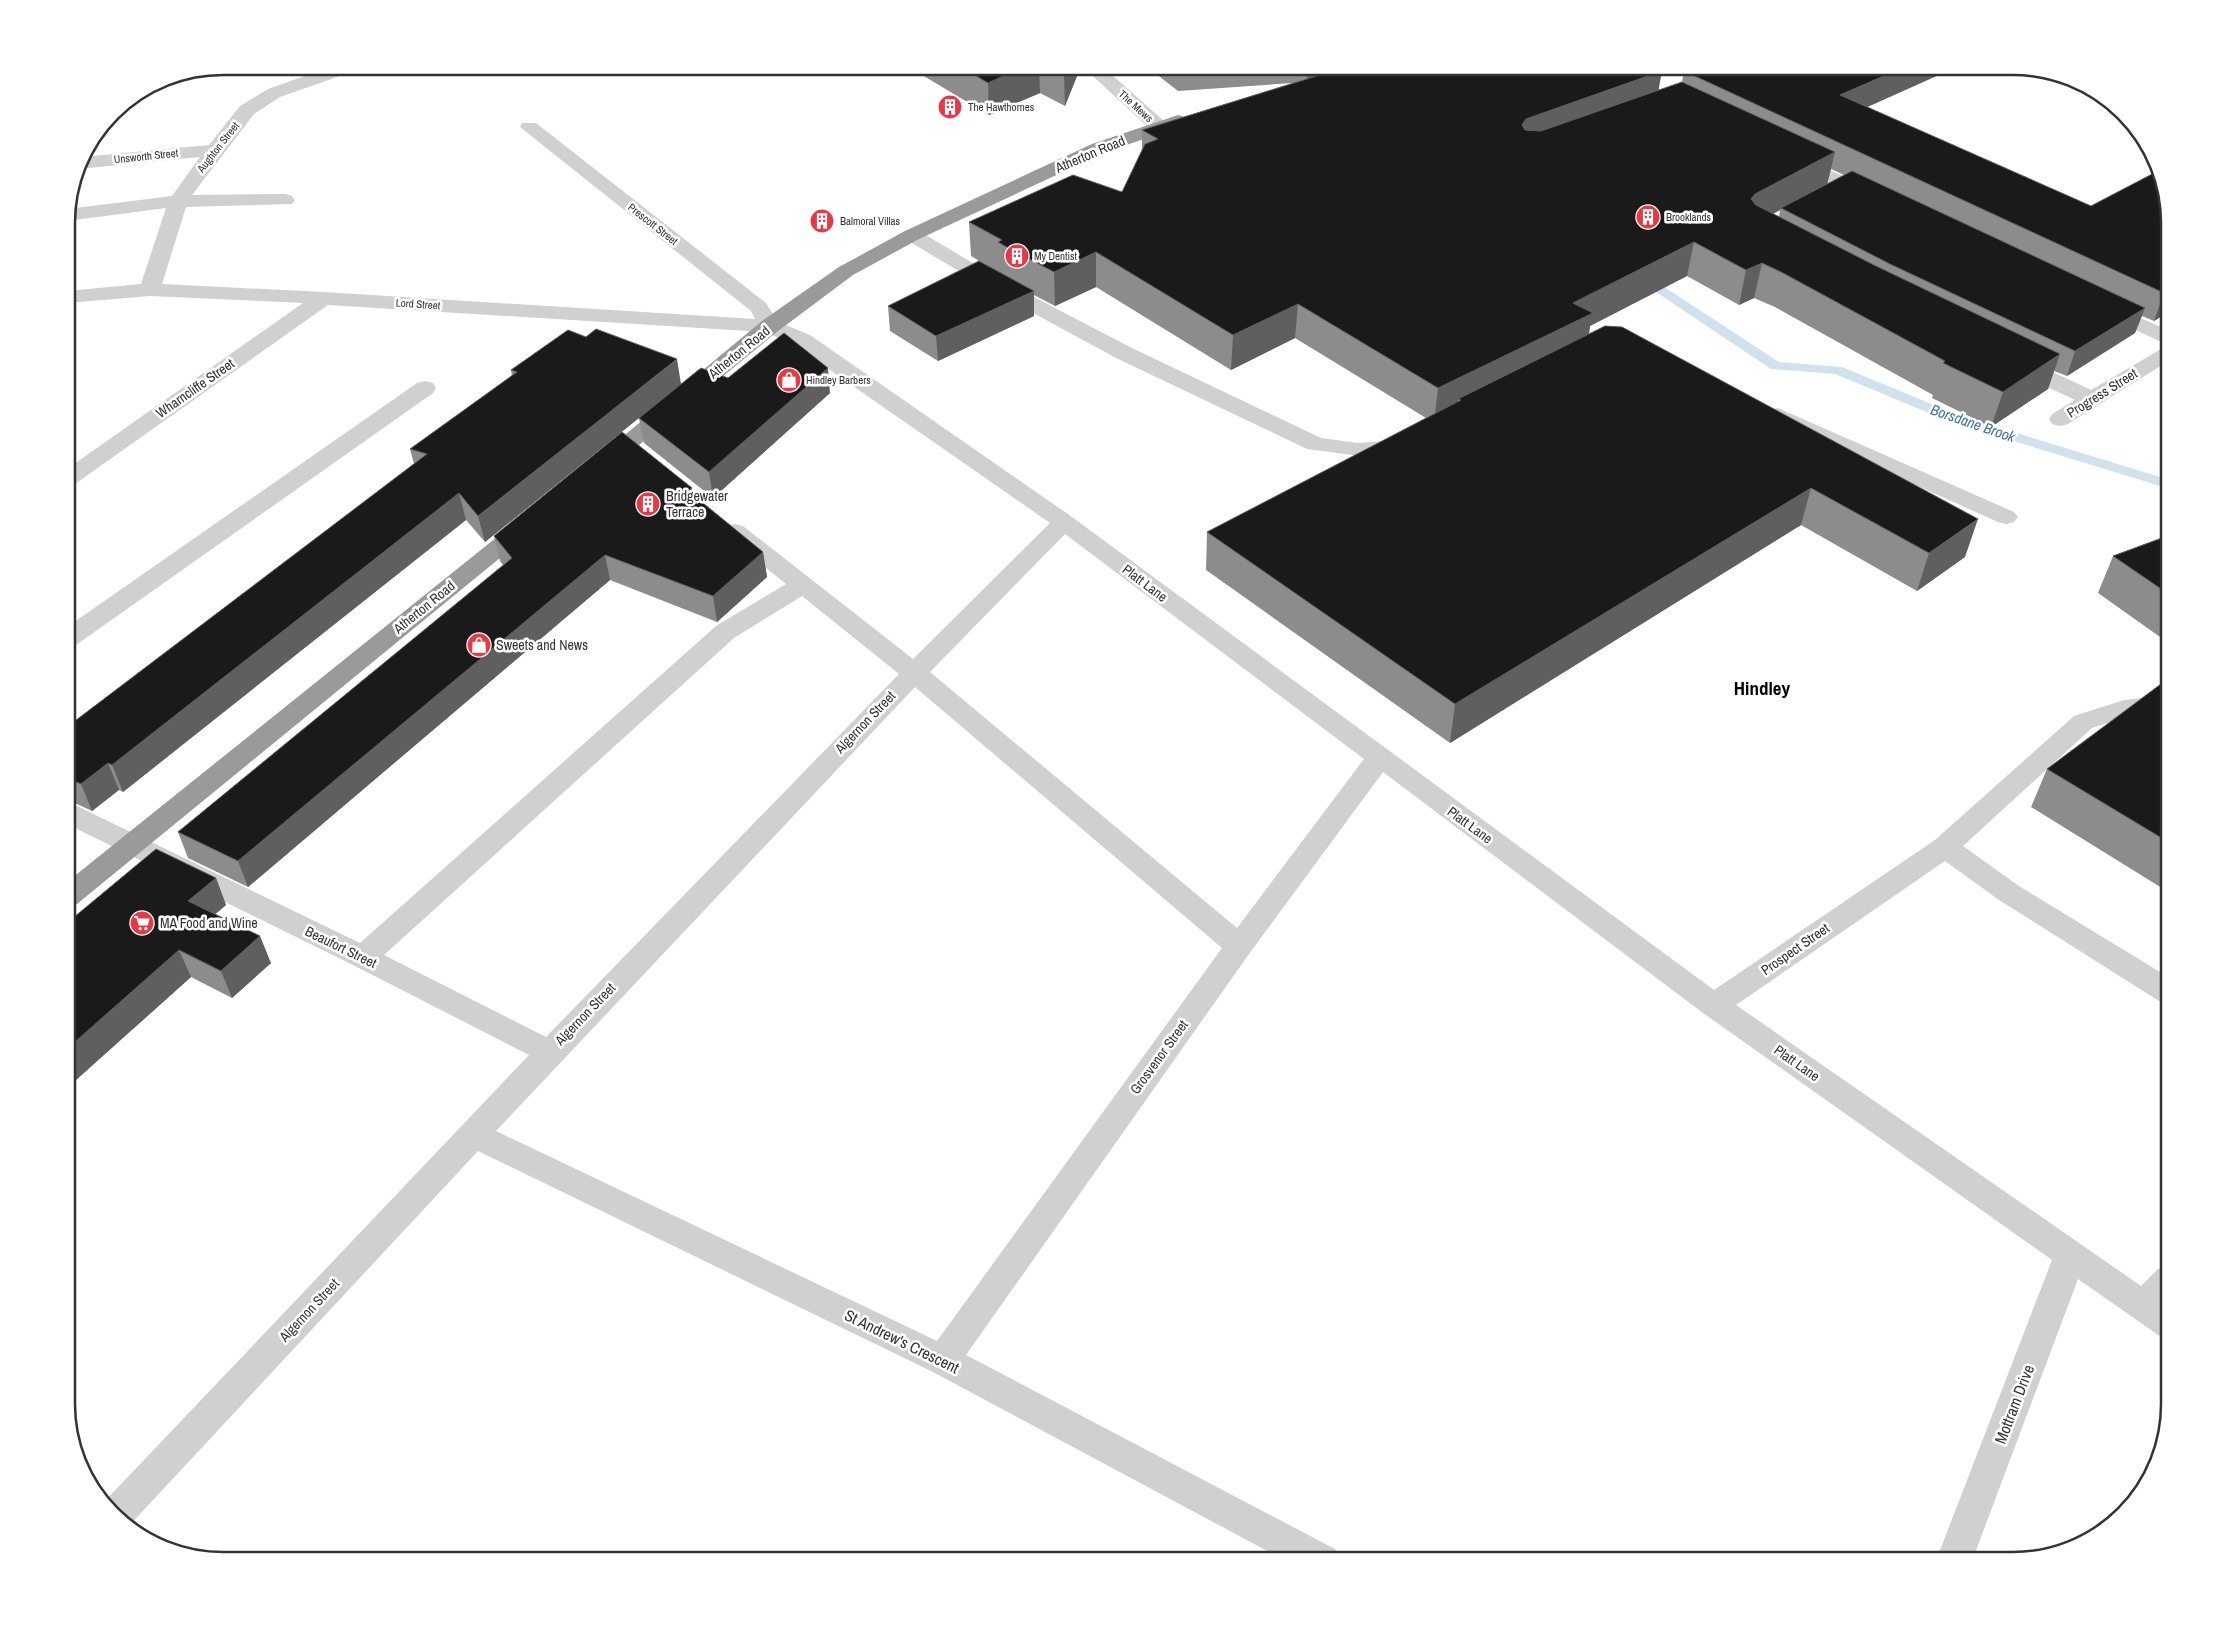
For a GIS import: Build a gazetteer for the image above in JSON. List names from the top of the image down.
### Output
{
  "streets": {
    "highway": ["Atherton Road"],
    "street": [
      "The Mews",
      "Aughton Street",
      "Unsworth Street",
      "Prescott Street",
      "Lord Street",
      "Wharncliffe Street",
      "Progress Street",
      "Platt Lane",
      "Algernon Street",
      "Beaufort Street",
      "Prospect Street",
      "Grosvenor Street",
      "St Andrew's Crescent",
      "Mottram Drive"
    ]
  },
  "crossings": [
    ["The Mews", "Atherton Road"],
    ["Aughton Street", "Unsworth Street"],
    ["Aughton Street", "Lord Street"],
    ["Atherton Road", "Prescott Street"],
    ["Atherton Road", "Lord Street"],
    ["Atherton Road", "Platt Lane"],
    ["Atherton Road", "Beaufort Street"],
    ["Prescott Street", "Lord Street"],
    ["Prescott Street", "Platt Lane"],
    ["Lord Street", "Wharncliffe Street"],
    ["Lord Street", "Platt Lane"],
    ["Platt Lane", "Algernon Street"],
    ["Platt Lane", "Prospect Street"],
    ["Platt Lane", "Grosvenor Street"],
    ["Platt Lane", "Mottram Drive"],
    ["Algernon Street", "Beaufort Street"],
    ["Algernon Street", "St Andrew's Crescent"],
    ["Grosvenor Street", "St Andrew's Crescent"]
  ],
  "districts": ["Hindley"],
  "water": ["Borsdane Brook"],
  "places": {
    "building": [
      "The Hawthornes",
      "Brooklands",
      "Balmoral Villas",
      "My Dentist",
      "Bridgewater Terrace"
    ],
    "shop": ["Hindley Barbers", "Sweets and News"],
    "supermarket": ["MA Food and Wine"]
  }
}
